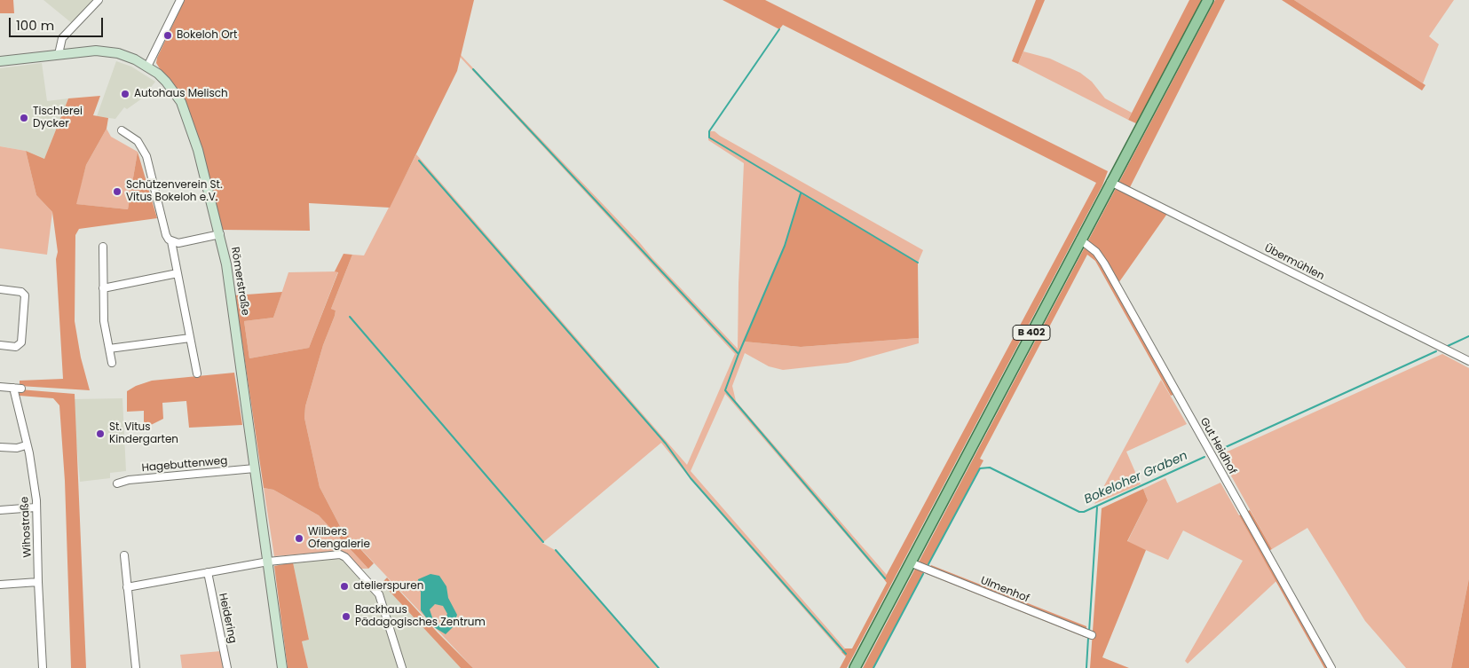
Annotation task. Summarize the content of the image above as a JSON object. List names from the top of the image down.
{
  "streets": {
    "main road": ["B 402"],
    "street": [
      "Übermühlen",
      "Römerstraße",
      "Gut Heidhof",
      "Hagebuttenweg",
      "Wihostraße",
      "Ulmenhof",
      "Heidering"
    ]
  },
  "crossings": [
    ["Übermühlen", "B 402"],
    ["Römerstraße", "Hagebuttenweg"],
    ["B 402", "Gut Heidhof"],
    ["B 402", "Ulmenhof"]
  ],
  "water": ["Bokeloher Graben"],
  "places": [
    "Bokeloh Ort",
    "Autohaus Melisch",
    "Tischlerei Dycker",
    "Schützenverein St. Vitus Bokeloh e.V.",
    "St. Vitus Kindergarten",
    "Wilbers Ofengalerie",
    "atelierspuren",
    "Backhaus Pädagogisches Zentrum"
  ],
  "scale_bar": "100 m"
}
